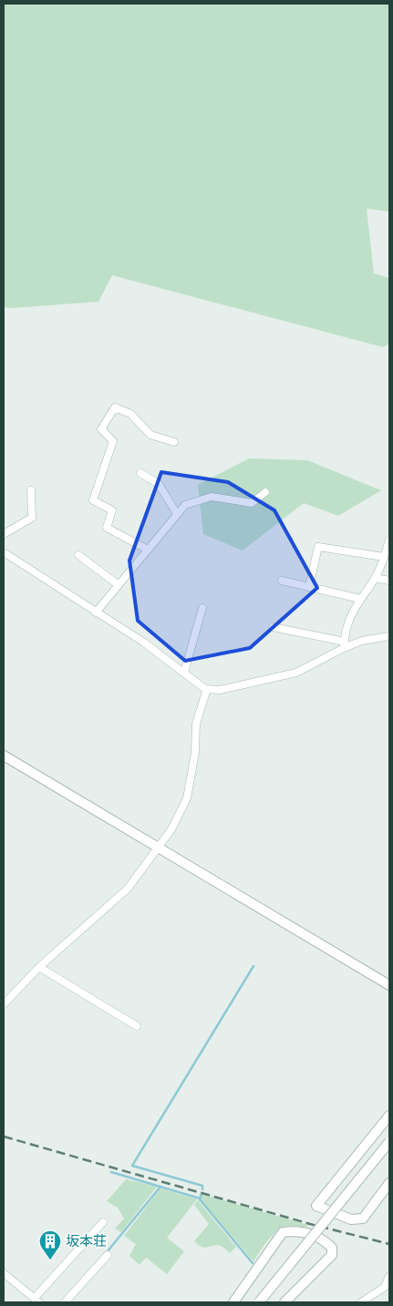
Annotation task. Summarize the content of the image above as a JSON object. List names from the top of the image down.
{
  "places": {
    "building": ["坂本荘"]
  }
}
